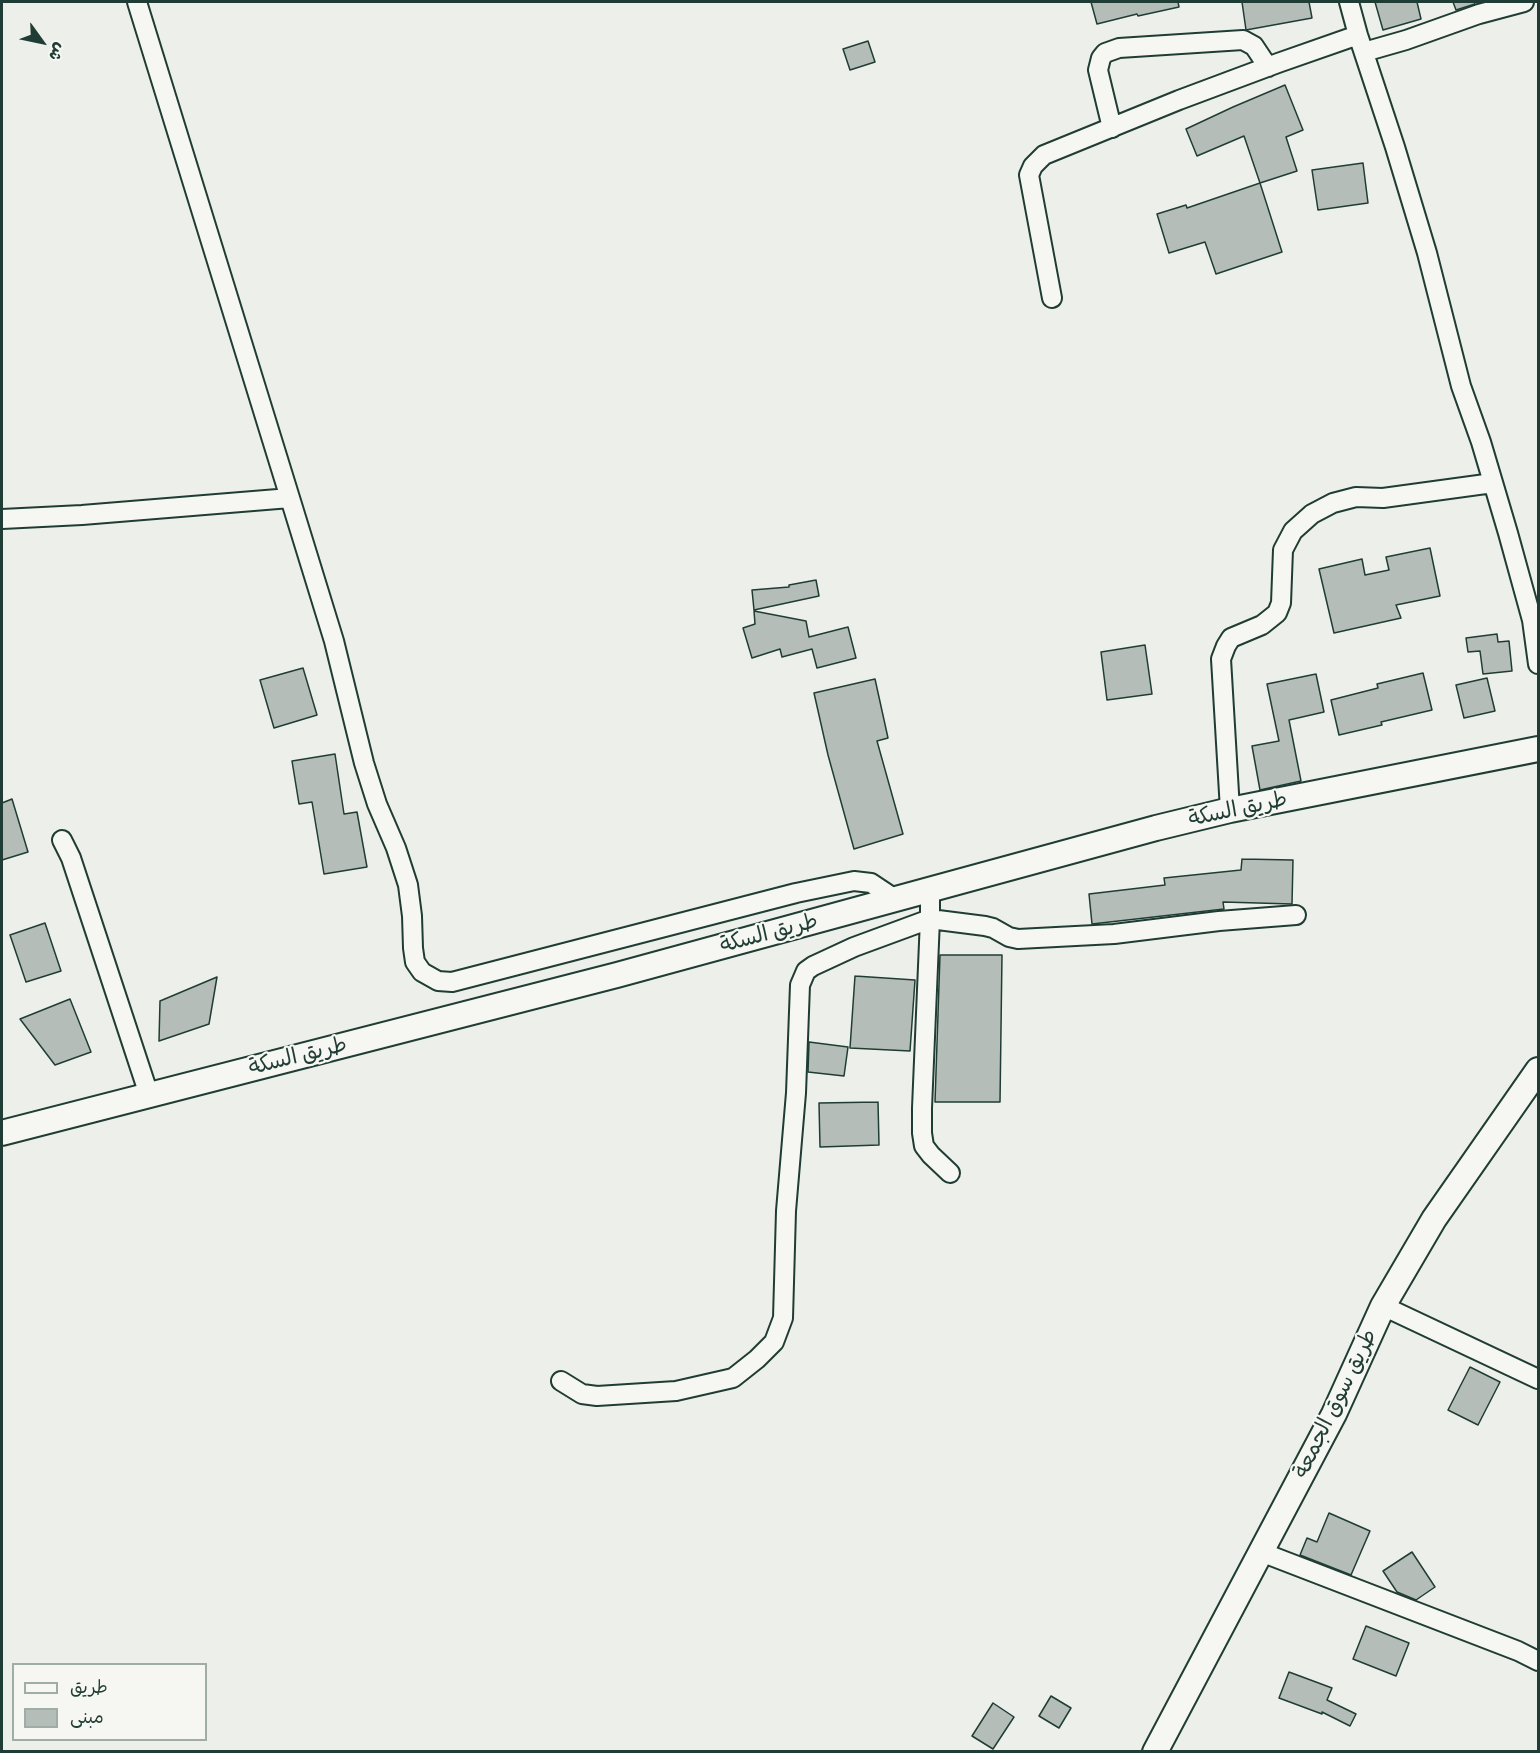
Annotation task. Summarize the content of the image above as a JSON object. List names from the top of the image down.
{
  "streets": {
    "main road": ["طريق السكة", "طريق سوق الجمعة"]
  },
  "legend": ["طريق", "مبنى"],
  "north": "bottom right"
}
